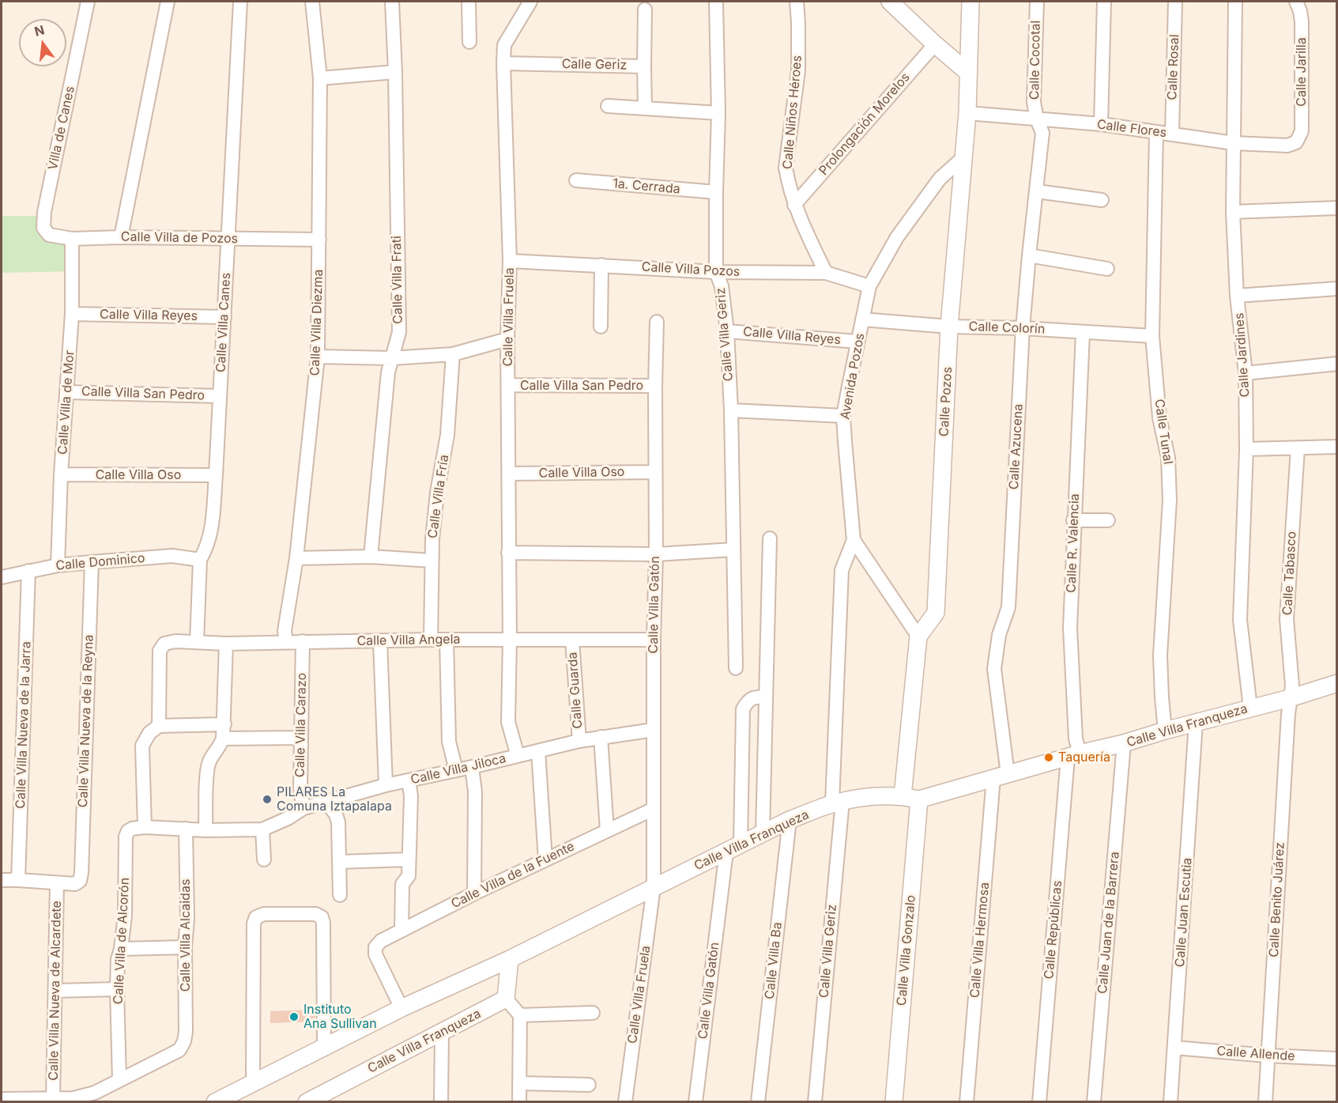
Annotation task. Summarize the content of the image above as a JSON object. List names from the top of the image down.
{
  "streets": {
    "street": [
      "Calle Cocotal",
      "Calle Geriz",
      "Calle Rosal",
      "Calle Jarilla",
      "Calle Niños Héroes",
      "Prolongación Morelos",
      "Villa de Canes",
      "Calle Flores",
      "1a. Cerrada",
      "Calle Villa de Pozos",
      "Calle Villa Pozos",
      "Calle Villa Frati",
      "Calle Villa Reyes",
      "Calle Villa Fruela",
      "Calle Villa Canes",
      "Calle Villa Diezma",
      "Calle Colorín",
      "Calle Villa Geriz",
      "Calle Jardines",
      "Avenida Pozos",
      "Calle Villa San Pedro",
      "Calle Pozos",
      "Calle Villa de Mor",
      "Calle Tunal",
      "Calle Azucena",
      "Calle Villa Oso",
      "Calle Villa Fría",
      "Calle R. Valencia",
      "Calle Dominico",
      "Calle Tabasco",
      "Calle Villa Gatón",
      "Calle Villa Angela",
      "Calle Guarda",
      "Calle Villa Nueva de la Reyna",
      "Calle Villa Nueva de la Jarra",
      "Calle Villa Carazo",
      "Calle Villa Franqueza",
      "Calle Villa Jiloca",
      "Calle Villa de la Fuente",
      "Calle Benito Juárez",
      "Calle Juan Escutia",
      "Calle Juan de la Barrera",
      "Calle Repúblicas",
      "Calle Villa Alcaidas",
      "Calle Villa Hermosa",
      "Calle Villa de Alcorón",
      "Calle Villa Gonzalo",
      "Calle Villa Ba",
      "Calle Villa Nueva de Alcardete",
      "Calle Allende"
    ]
  },
  "crossings": [
    ["Calle Cocotal", "Calle Flores"],
    ["Calle Cocotal", "Calle Azucena"],
    ["Calle Geriz", "Calle Villa Fruela"],
    ["Calle Rosal", "Calle Flores"],
    ["Calle Jarilla", "Calle Flores"],
    ["Calle Niños Héroes", "Prolongación Morelos"],
    ["Calle Niños Héroes", "Calle Villa Pozos"],
    ["Villa de Canes", "Calle Villa de Pozos"],
    ["Calle Flores", "Calle Jardines"],
    ["Calle Flores", "Calle Pozos"],
    ["Calle Flores", "Calle Tunal"],
    ["Calle Flores", "Calle Azucena"],
    ["1a. Cerrada", "Calle Villa Geriz"],
    ["Calle Villa de Pozos", "Calle Villa Canes"],
    ["Calle Villa de Pozos", "Calle Villa Diezma"],
    ["Calle Villa de Pozos", "Calle Villa de Mor"],
    ["Calle Villa Pozos", "Calle Villa Fruela"],
    ["Calle Villa Pozos", "Calle Villa Geriz"],
    ["Calle Villa Pozos", "Avenida Pozos"],
    ["Calle Villa Reyes", "Calle Villa Canes"],
    ["Calle Villa Reyes", "Calle Villa Geriz"],
    ["Calle Villa Reyes", "Avenida Pozos"],
    ["Calle Villa Reyes", "Calle Villa de Mor"],
    ["Calle Villa Fruela", "Calle Villa San Pedro"],
    ["Calle Villa Fruela", "Calle Villa Oso"],
    ["Calle Villa Fruela", "Calle Villa Gatón"],
    ["Calle Villa Fruela", "Calle Villa Angela"],
    ["Calle Villa Fruela", "Calle Villa Franqueza"],
    ["Calle Villa Fruela", "Calle Villa Jiloca"],
    ["Calle Villa Canes", "Calle Villa San Pedro"],
    ["Calle Villa Canes", "Calle Villa Oso"],
    ["Calle Villa Canes", "Calle Dominico"],
    ["Calle Villa Canes", "Calle Villa Angela"],
    ["Calle Villa Diezma", "Calle Villa Angela"],
    ["Calle Colorín", "Avenida Pozos"],
    ["Calle Colorín", "Calle Pozos"],
    ["Calle Colorín", "Calle Tunal"],
    ["Calle Colorín", "Calle Azucena"],
    ["Calle Colorín", "Calle R. Valencia"],
    ["Calle Villa Geriz", "Calle Villa Franqueza"],
    ["Calle Jardines", "Calle Villa Franqueza"],
    ["Avenida Pozos", "Calle Pozos"],
    ["Calle Villa San Pedro", "Calle Villa de Mor"],
    ["Calle Villa San Pedro", "Calle Villa Gatón"],
    ["Calle Villa de Mor", "Calle Villa Oso"],
    ["Calle Villa de Mor", "Calle Dominico"],
    ["Calle Tunal", "Calle Villa Franqueza"],
    ["Calle Azucena", "Calle Villa Franqueza"],
    ["Calle Azucena", "Calle Villa Hermosa"],
    ["Calle Villa Oso", "Calle Villa Gatón"],
    ["Calle Villa Fría", "Calle Villa Angela"],
    ["Calle R. Valencia", "Calle Villa Franqueza"],
    ["Calle R. Valencia", "Calle Repúblicas"],
    ["Calle Dominico", "Calle Villa Nueva de la Reyna"],
    ["Calle Dominico", "Calle Villa Nueva de la Jarra"],
    ["Calle Tabasco", "Calle Villa Franqueza"],
    ["Calle Tabasco", "Calle Benito Juárez"],
    ["Calle Villa Gatón", "Calle Villa Angela"],
    ["Calle Villa Gatón", "Calle Villa Franqueza"],
    ["Calle Villa Gatón", "Calle Villa Jiloca"],
    ["Calle Villa Gatón", "Calle Villa de la Fuente"],
    ["Calle Villa Angela", "Calle Guarda"],
    ["Calle Villa Angela", "Calle Villa Carazo"],
    ["Calle Guarda", "Calle Villa Jiloca"],
    ["Calle Guarda", "Calle Villa de la Fuente"],
    ["Calle Villa Nueva de la Reyna", "Calle Villa Nueva de Alcardete"],
    ["Calle Villa Carazo", "Calle Villa Jiloca"],
    ["Calle Villa Franqueza", "Calle Villa de la Fuente"],
    ["Calle Villa Franqueza", "Calle Benito Juárez"],
    ["Calle Villa Franqueza", "Calle Juan Escutia"],
    ["Calle Villa Franqueza", "Calle Juan de la Barrera"],
    ["Calle Villa Franqueza", "Calle Repúblicas"],
    ["Calle Villa Franqueza", "Calle Villa Hermosa"],
    ["Calle Villa Franqueza", "Calle Villa Gonzalo"],
    ["Calle Villa Franqueza", "Calle Villa Ba"],
    ["Calle Villa Jiloca", "Calle Villa Alcaidas"],
    ["Calle Villa Jiloca", "Calle Villa de Alcorón"],
    ["Calle Benito Juárez", "Calle Allende"],
    ["Calle Juan Escutia", "Calle Allende"],
    ["Calle Villa Alcaidas", "Calle Villa de Alcorón"]
  ],
  "places": ["Taquería", "PILARES La Comuna Iztapalapa", "Instituto Ana Sullivan"],
  "north": "top"
}
